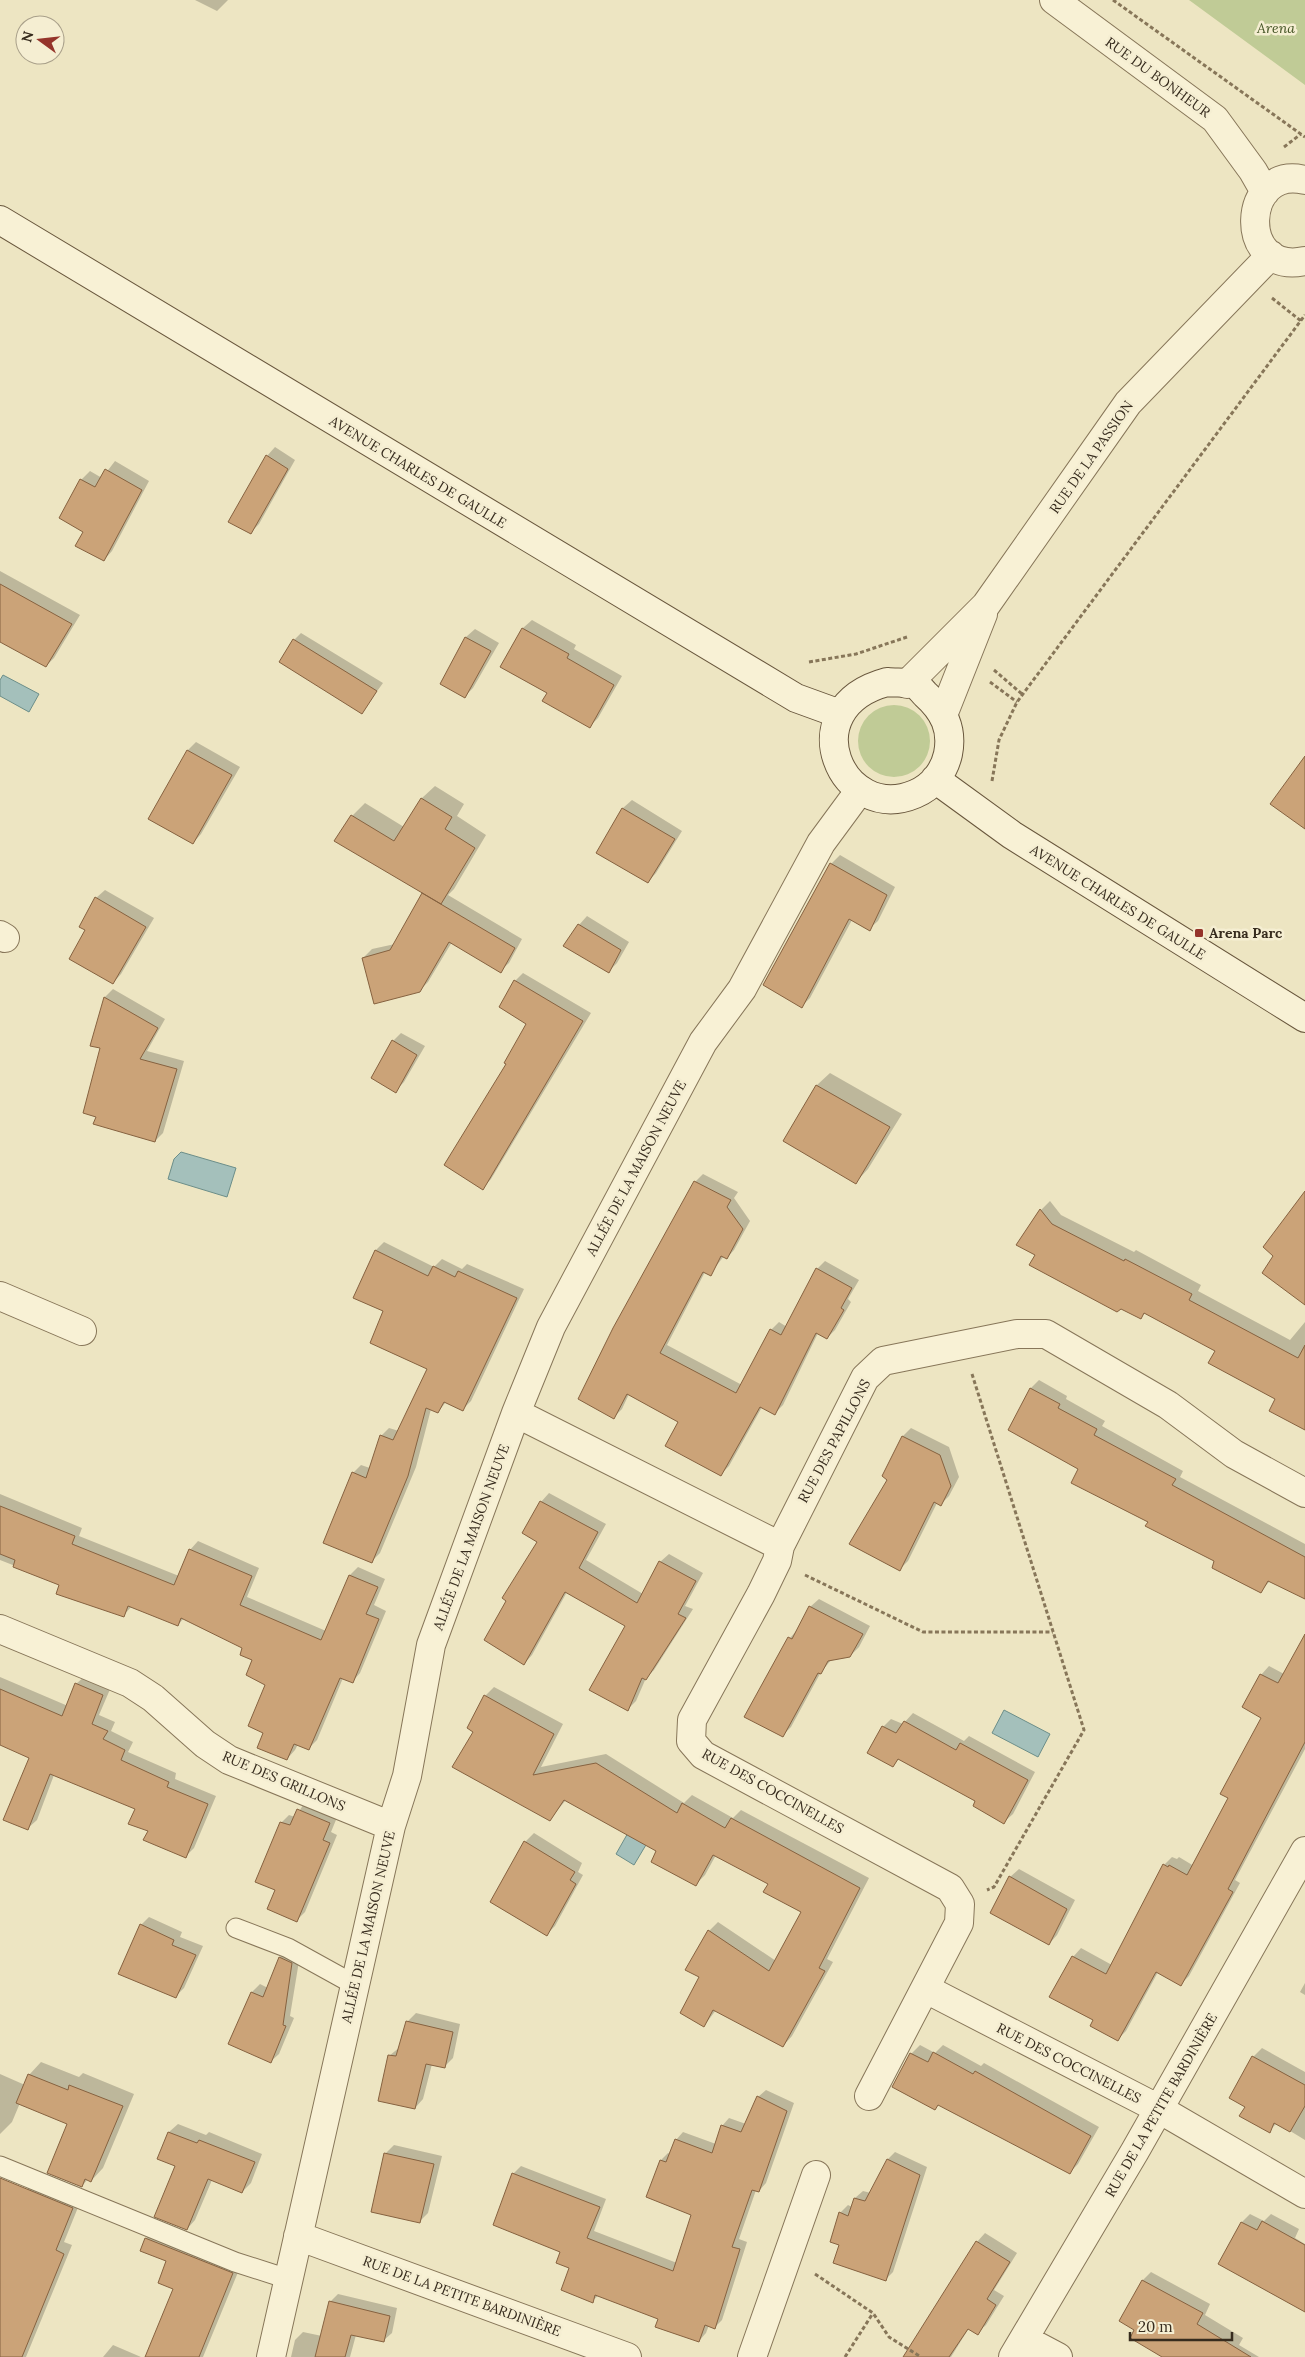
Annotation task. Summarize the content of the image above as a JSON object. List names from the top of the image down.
{
  "streets": {
    "street": [
      "RUE DU BONHEUR",
      "RUE DE LA PASSION",
      "AVENUE CHARLES DE GAULLE",
      "ALLÉE DE LA MAISON NEUVE",
      "RUE DES PAPILLONS",
      "RUE DES GRILLONS",
      "RUE DES COCCINELLES",
      "RUE DE LA PETITE BARDINIÈRE"
    ]
  },
  "crossings": [
    ["AVENUE CHARLES DE GAULLE", "ALLÉE DE LA MAISON NEUVE"],
    ["ALLÉE DE LA MAISON NEUVE", "RUE DES GRILLONS"],
    ["ALLÉE DE LA MAISON NEUVE", "RUE DE LA PETITE BARDINIÈRE"],
    ["RUE DES PAPILLONS", "RUE DES COCCINELLES"],
    ["RUE DES COCCINELLES", "RUE DE LA PETITE BARDINIÈRE"]
  ],
  "parks": ["Arena"],
  "places": {
    "transit": ["Arena Parc"]
  },
  "scale_bar": "20 m",
  "north": "left"
}
